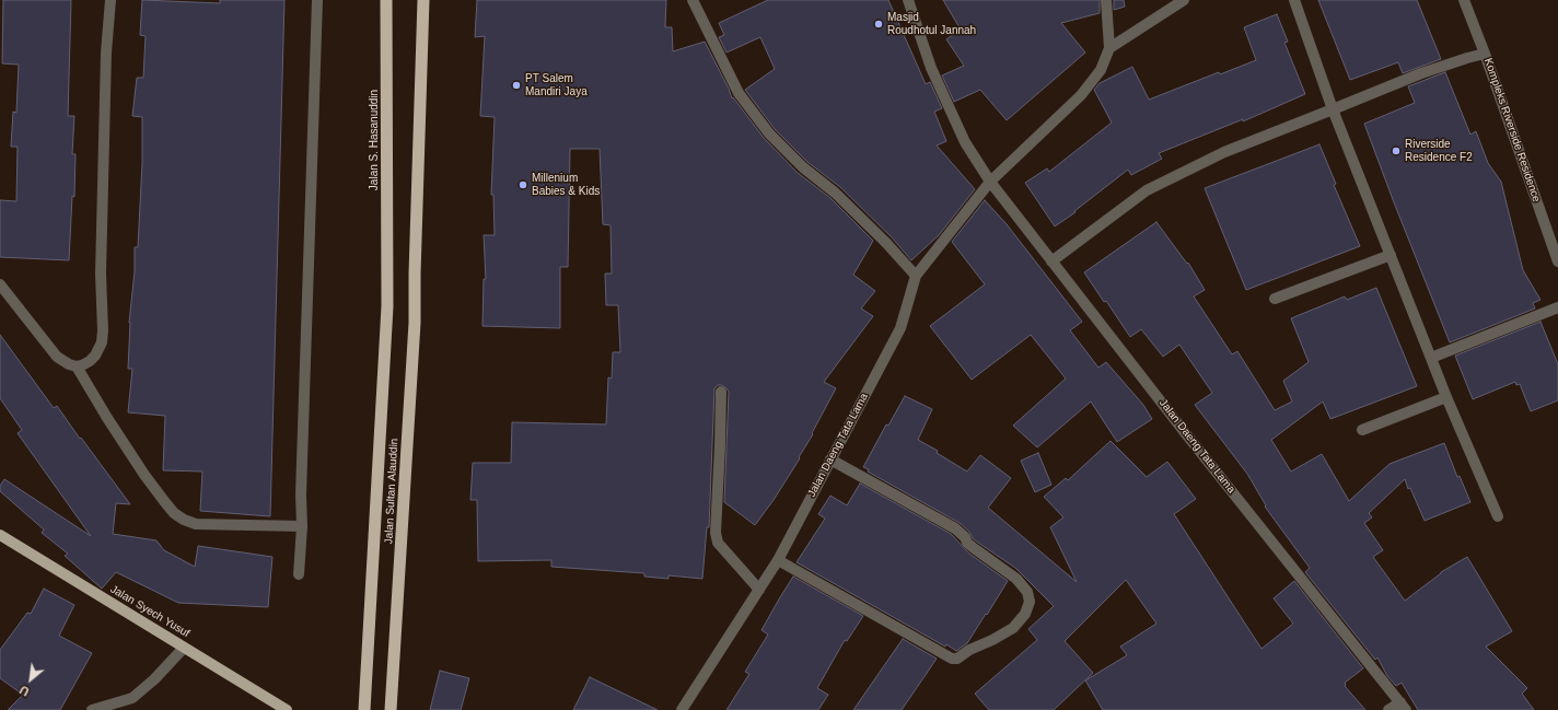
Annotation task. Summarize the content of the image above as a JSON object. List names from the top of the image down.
{
  "streets": {
    "highway": ["Jalan S. Hasanuddin", "Jalan Sultan Alauddin"],
    "main road": ["Jalan Syech Yusuf"],
    "street": ["Kompleks Riverside Residence", "Jalan Daeng Tata Lama"]
  },
  "crossings": [
    ["Kompleks Riverside Residence", "Jalan Daeng Tata Lama"],
    ["Jalan S. Hasanuddin", "Jalan Sultan Alauddin"]
  ],
  "places": [
    "Masjid Roudhotul Jannah",
    "PT Salem Mandiri Jaya",
    "Riverside Residence F2",
    "Millenium Babies & Kids"
  ],
  "north": "bottom left"
}
